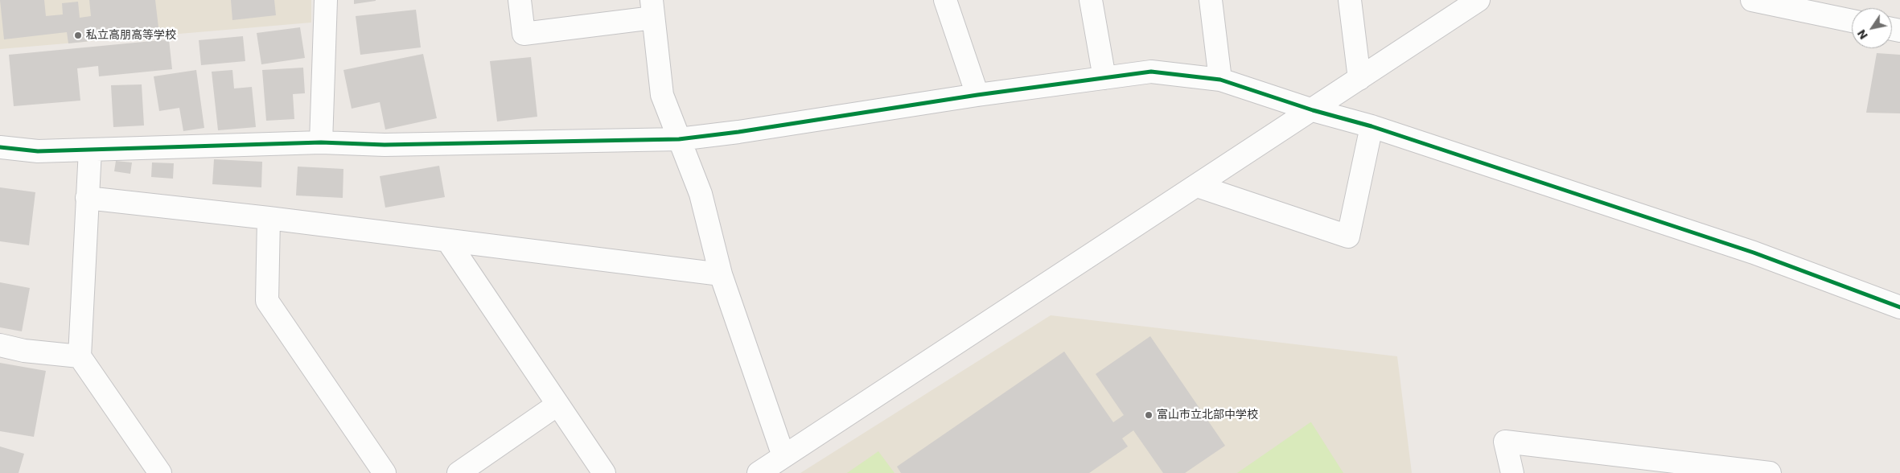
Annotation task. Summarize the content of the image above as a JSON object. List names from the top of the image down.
{
  "places": ["私立高朋高等学校", "富山市立北部中学校"],
  "north": "bottom left"
}
